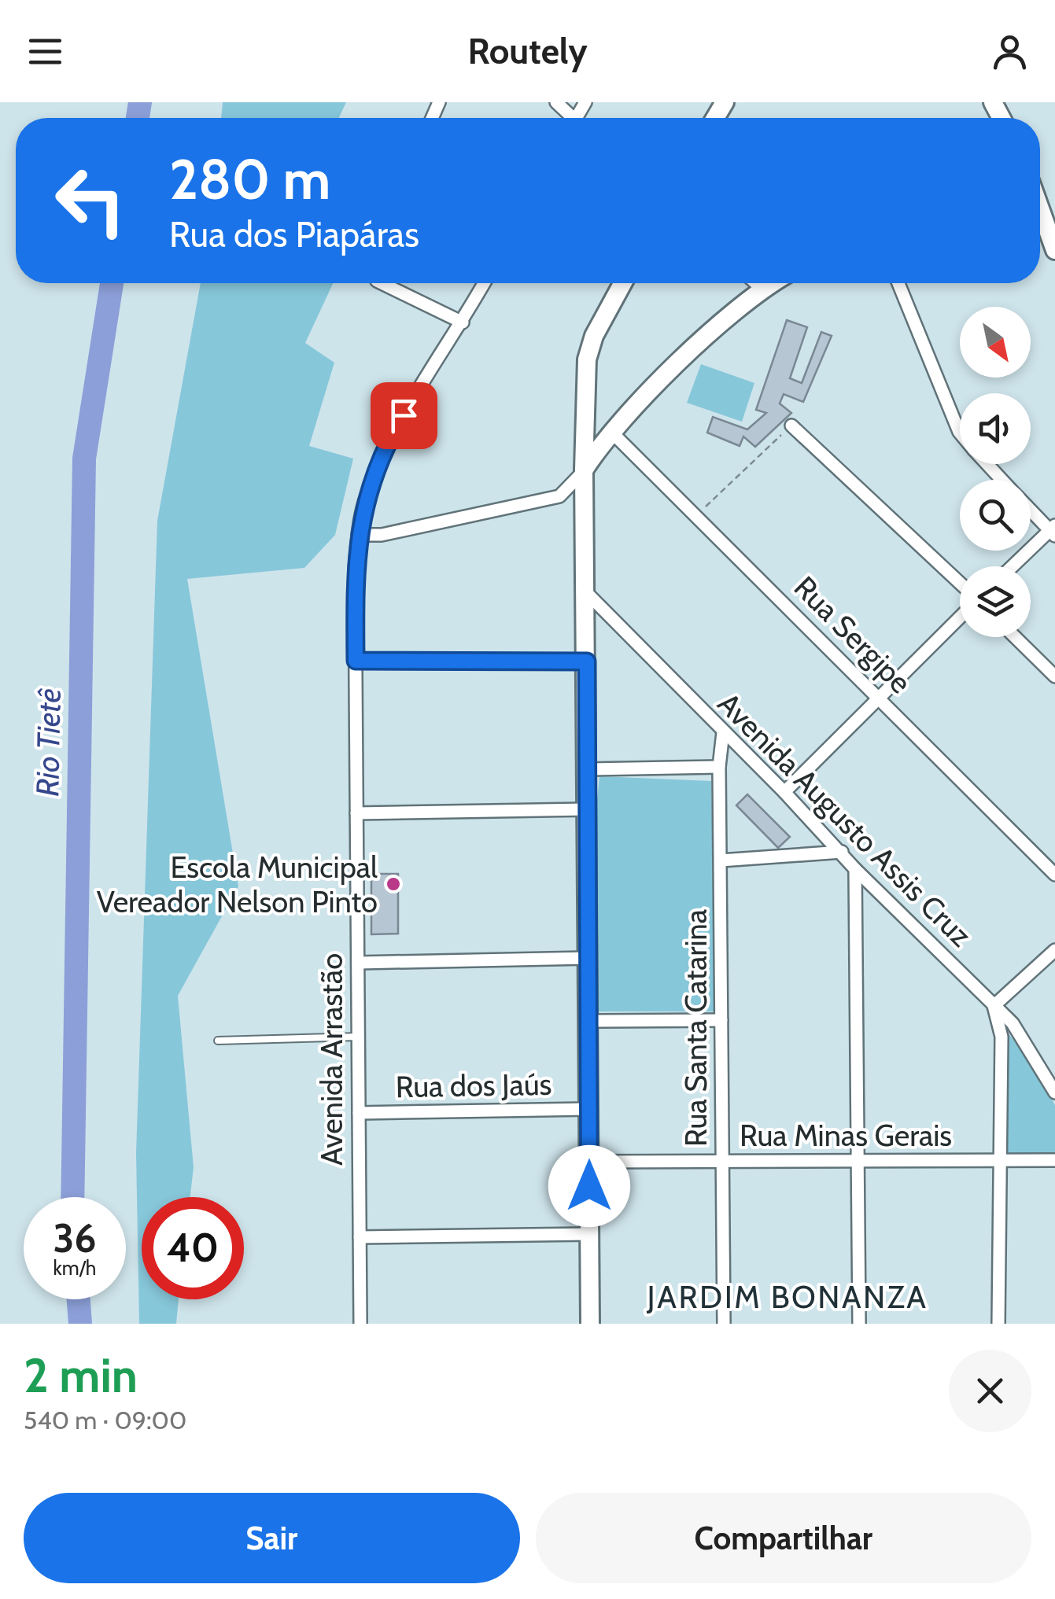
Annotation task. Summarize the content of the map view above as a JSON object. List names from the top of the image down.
{
  "streets": {
    "street": [
      "Rua Sergipe",
      "Avenida Augusto Assis Cruz",
      "Rua Santa Catarina",
      "Avenida Arrastão",
      "Rua dos Jaús",
      "Rua Minas Gerais"
    ]
  },
  "crossings": [
    ["Avenida Augusto Assis Cruz", "Rua Santa Catarina"],
    ["Rua Santa Catarina", "Rua Minas Gerais"],
    ["Avenida Arrastão", "Rua dos Jaús"]
  ],
  "districts": ["JARDIM BONANZA"],
  "water": ["Rio Tietê"],
  "places": ["Escola Municipal Vereador Nelson Pinto"],
  "north": "bottom right",
  "page": {
    "header": "Routely",
    "turn": ["280 m", "Rua dos Piapáras"],
    "speed": "36 km/h",
    "limit": "40",
    "heading": ["2 min", "540 m · 09:00"],
    "buttons": ["Sair", "Compartilhar"]
  }
}
